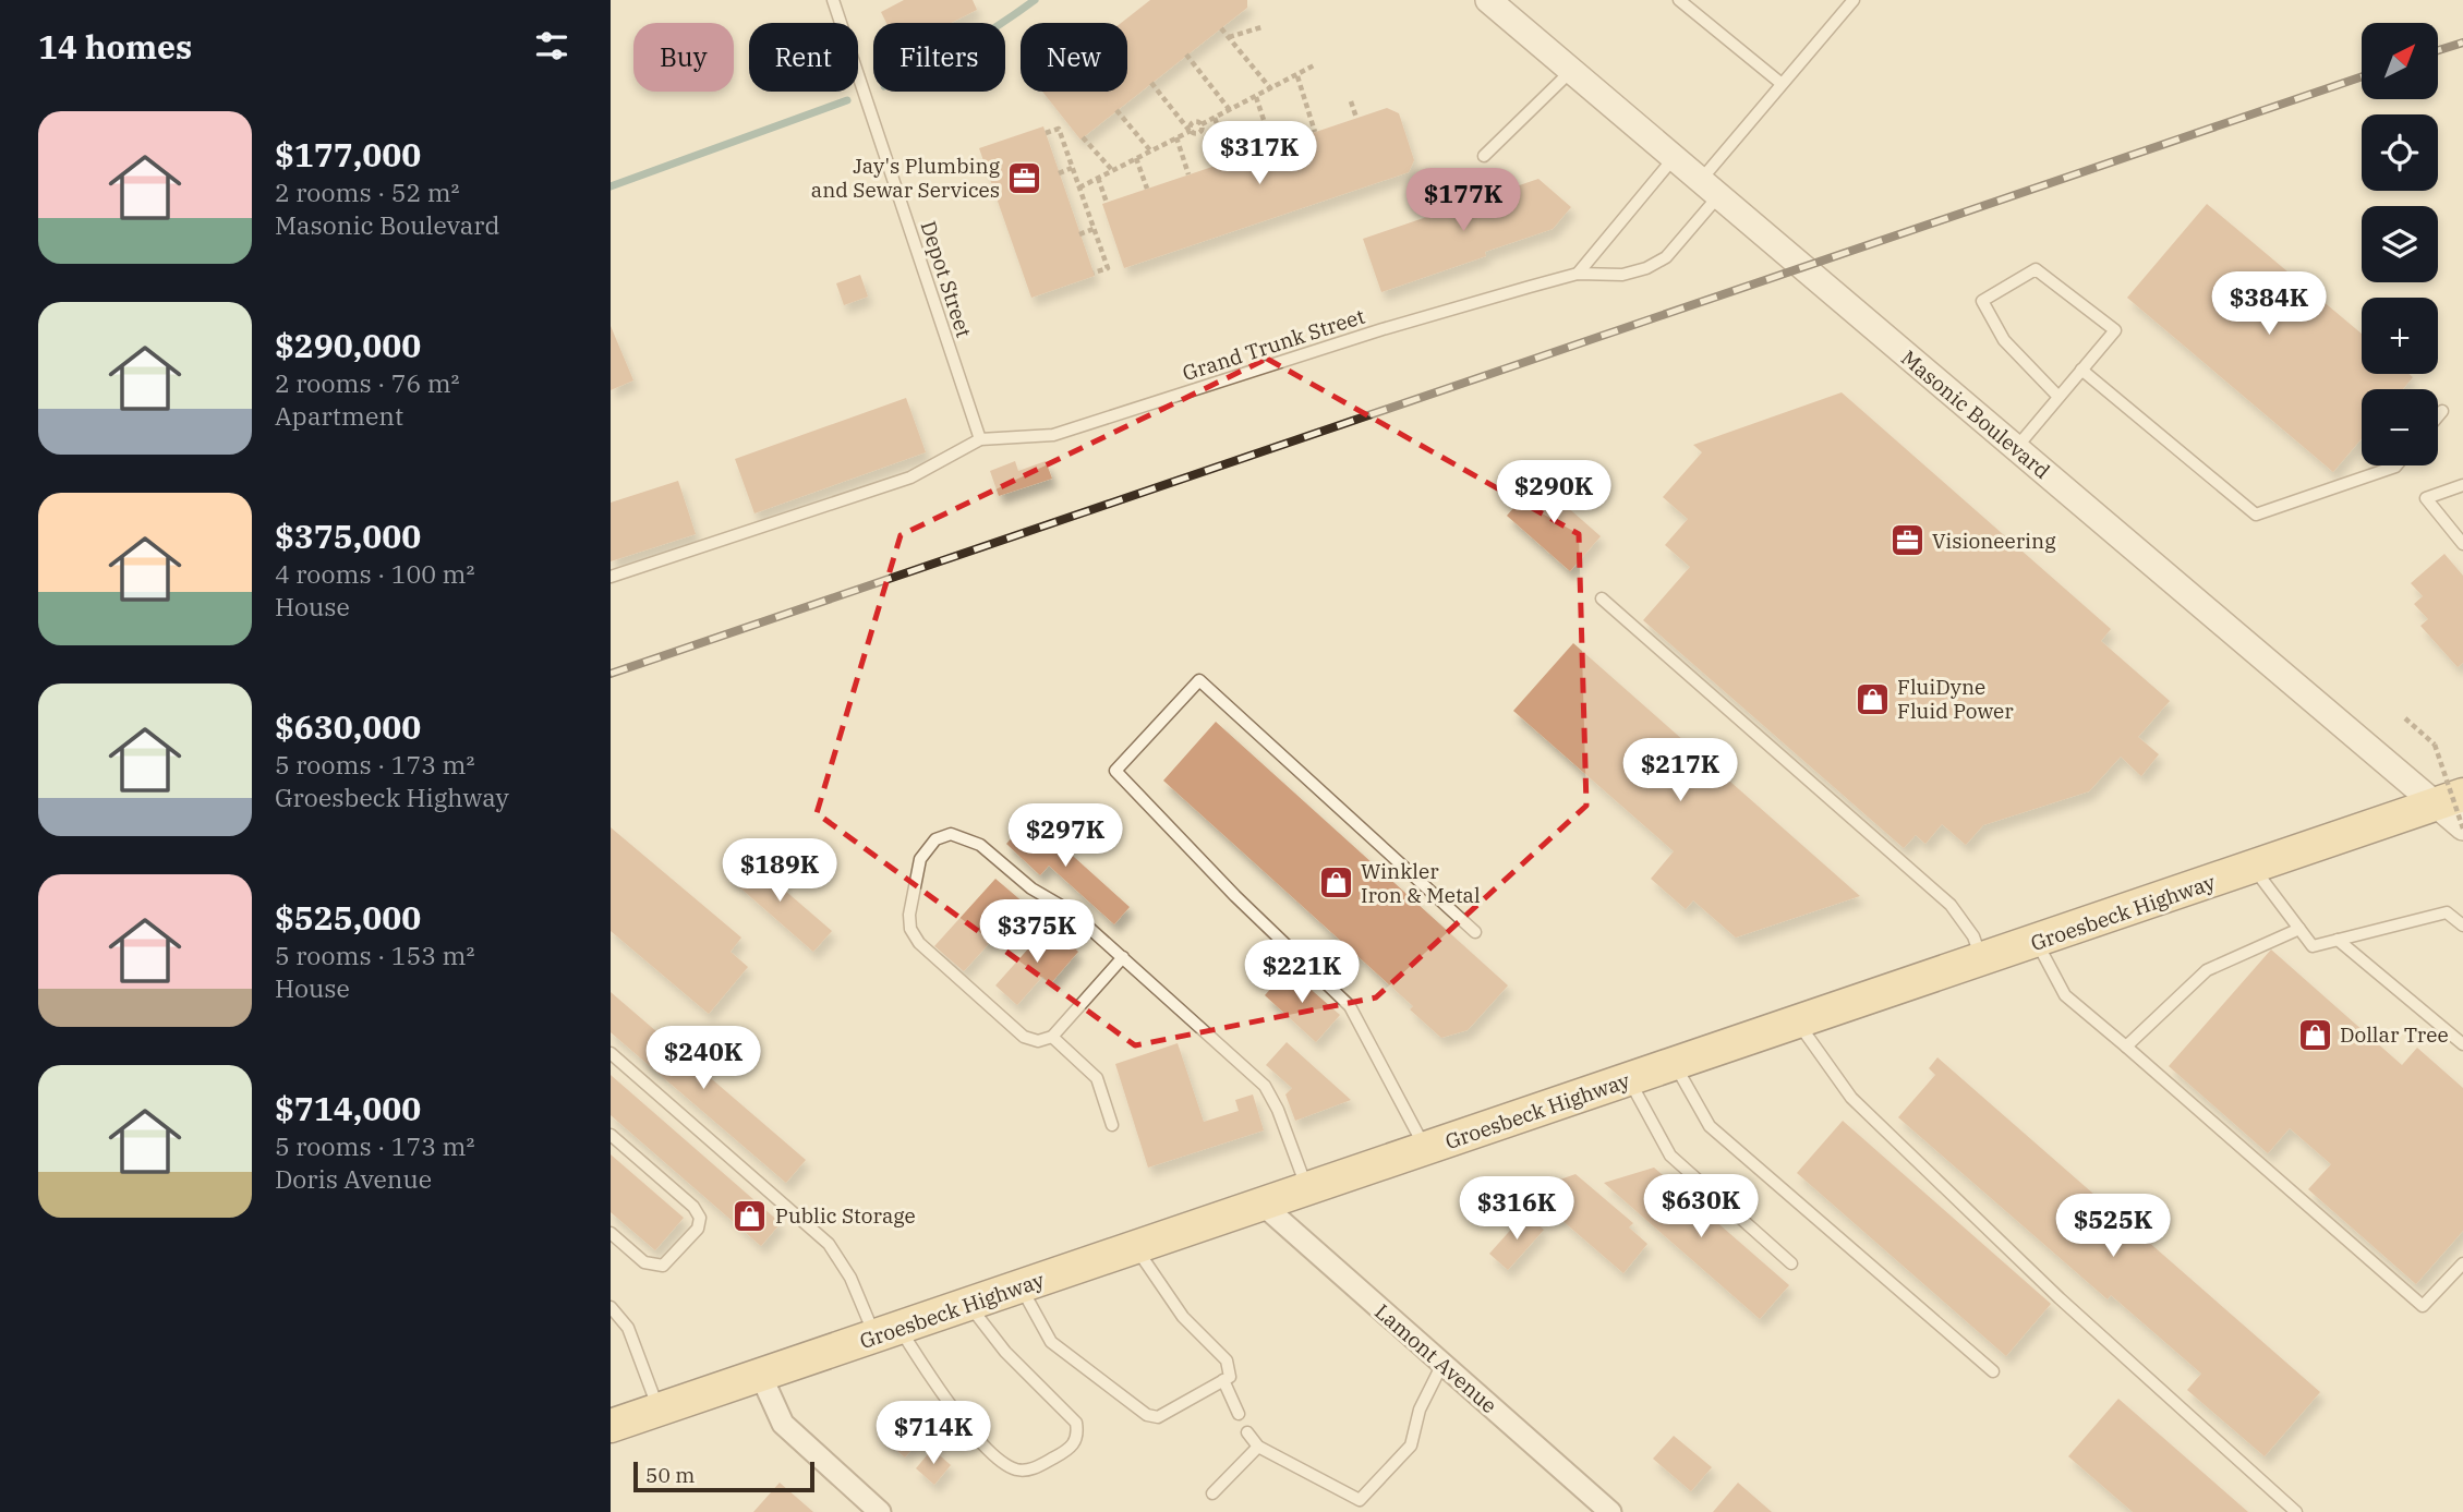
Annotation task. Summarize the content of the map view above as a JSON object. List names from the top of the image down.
{
  "streets": {
    "main road": ["Groesbeck Highway"],
    "street": ["Masonic Boulevard", "Lamont Avenue"],
    "lane": ["Depot Street", "Grand Trunk Street"]
  },
  "crossings": [
    ["Depot Street", "Grand Trunk Street"],
    ["Grand Trunk Street", "Masonic Boulevard"],
    ["Masonic Boulevard", "Groesbeck Highway"],
    ["Groesbeck Highway", "Lamont Avenue"]
  ],
  "places": {
    "office": ["Jay's Plumbing and Sewar Services", "Visioneering"],
    "shop": [
      "FluiDyne Fluid Power",
      "Winkler Iron & Metal",
      "Dollar Tree",
      "Public Storage"
    ]
  },
  "scale_bar": "50 m",
  "north": "top right",
  "page": {
    "heading": "14 homes",
    "map_buttons": ["+", "−"],
    "chip": [
      "Buy",
      "Rent",
      "Filters",
      "New"
    ],
    "list": [
      {
        "name": "$177,000",
        "note": "2 rooms · 52 m² · Masonic Boulevard"
      },
      {
        "name": "$290,000",
        "note": "2 rooms · 76 m² · Apartment"
      },
      {
        "name": "$375,000",
        "note": "4 rooms · 100 m² · House"
      },
      {
        "name": "$630,000",
        "note": "5 rooms · 173 m² · Groesbeck Highway"
      },
      {
        "name": "$525,000",
        "note": "5 rooms · 153 m² · House"
      },
      {
        "name": "$714,000",
        "note": "5 rooms · 173 m² · Doris Avenue"
      }
    ],
    "price": [
      "$317K",
      "$177K",
      "$384K",
      "$290K",
      "$217K",
      "$297K",
      "$189K",
      "$375K",
      "$221K",
      "$240K",
      "$630K",
      "$316K",
      "$525K",
      "$714K"
    ],
    "scale": "50 m"
  }
}
